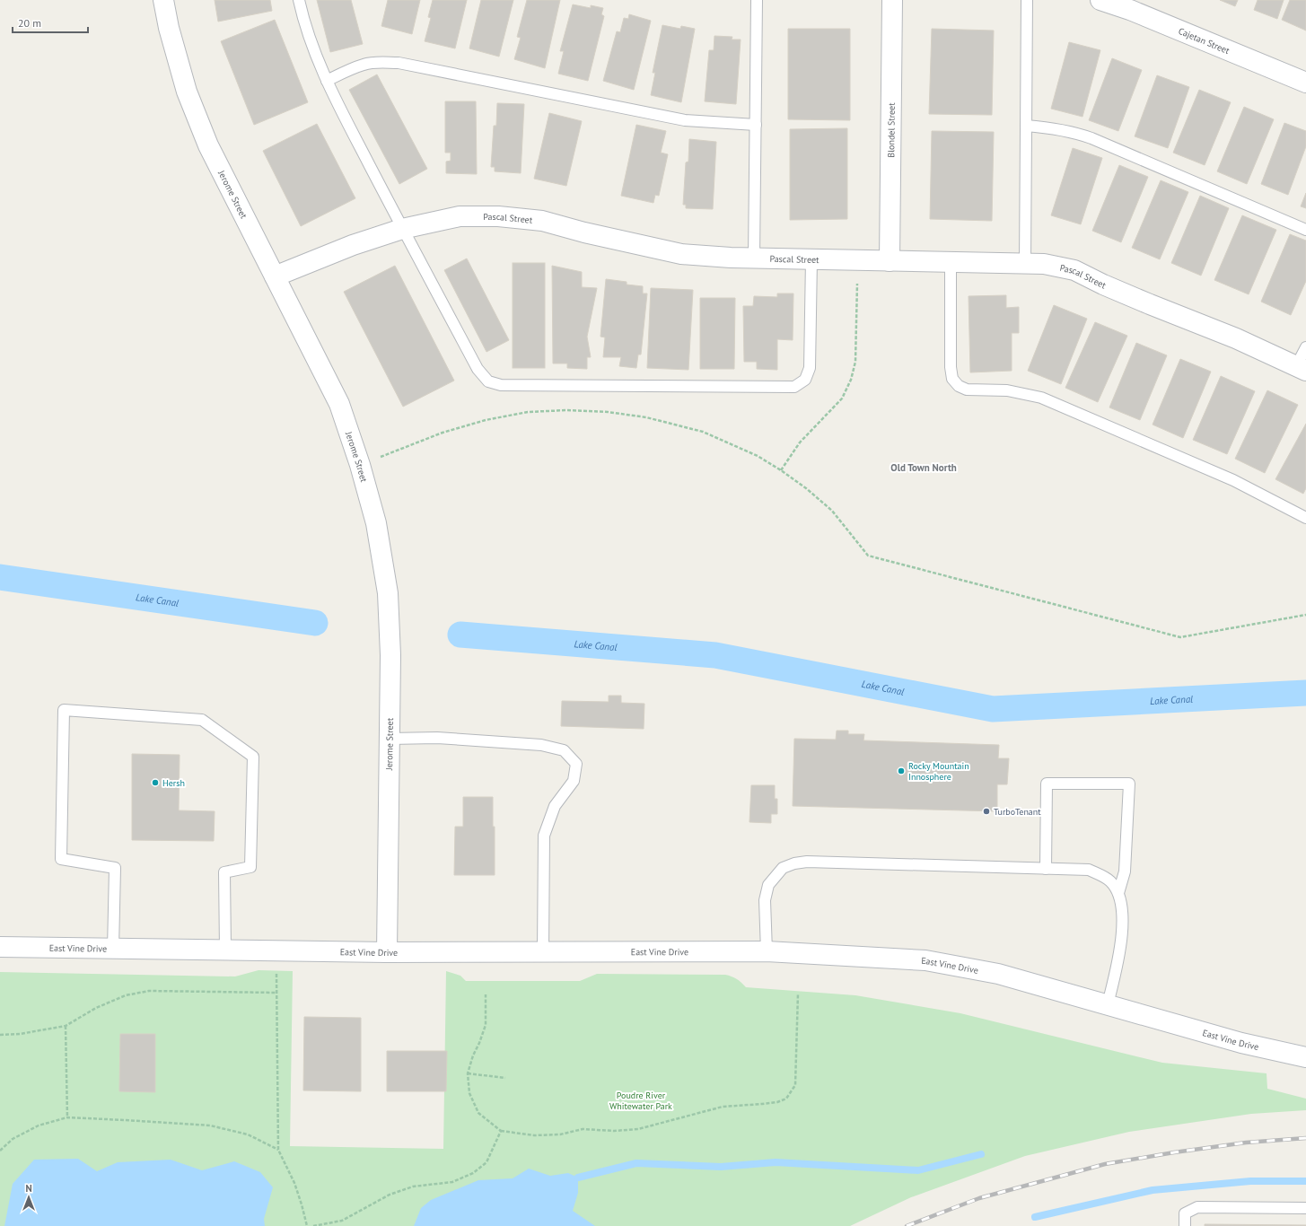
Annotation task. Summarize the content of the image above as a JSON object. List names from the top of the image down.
{
  "streets": {
    "street": [
      "Cajetan Street",
      "Blondel Street",
      "Jerome Street",
      "Pascal Street",
      "East Vine Drive"
    ]
  },
  "crossings": [
    ["Blondel Street", "Pascal Street"],
    ["Jerome Street", "Pascal Street"],
    ["Jerome Street", "East Vine Drive"]
  ],
  "districts": ["Old Town North"],
  "water": ["Lake Canal"],
  "parks": ["Poudre River Whitewater Park"],
  "places": ["Rocky Mountain Innosphere", "Hersh", "TurboTenant"],
  "scale_bar": "20 m",
  "north": "top"
}
